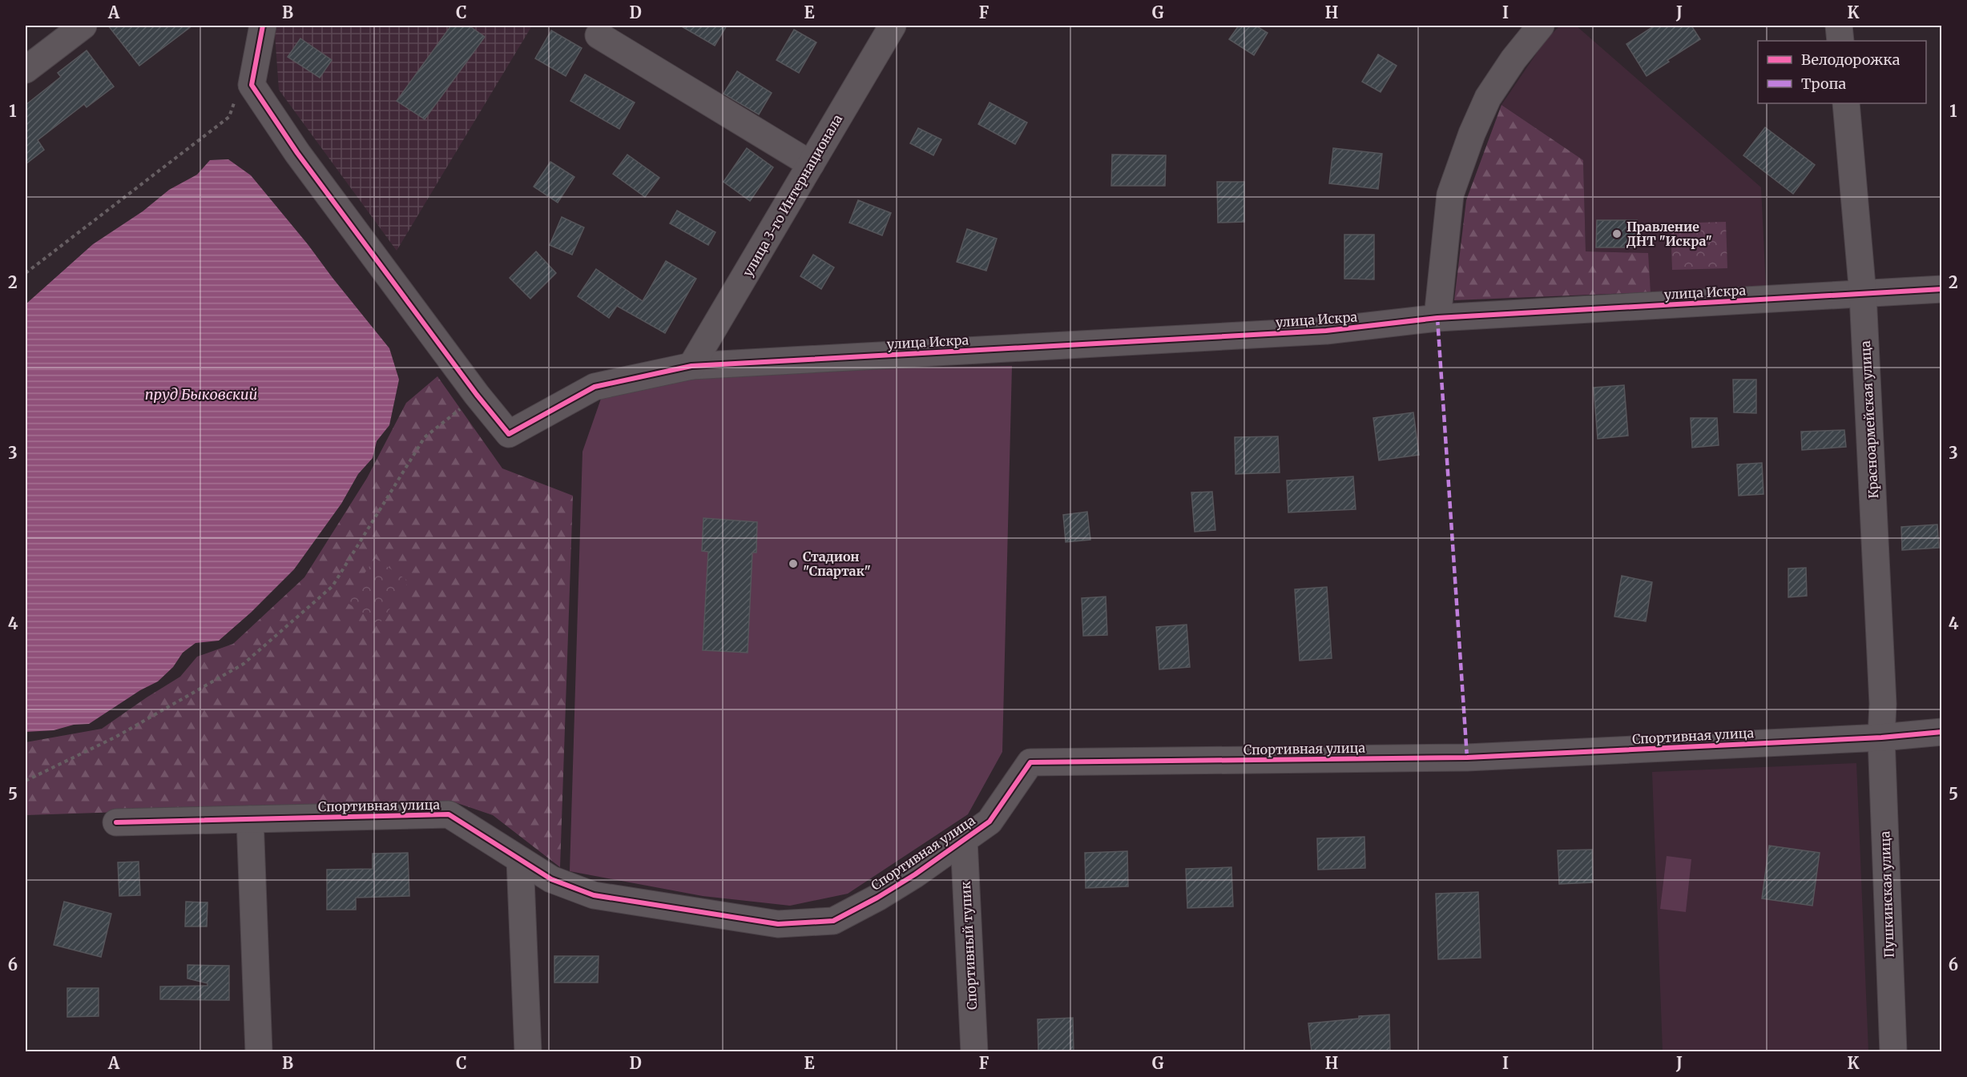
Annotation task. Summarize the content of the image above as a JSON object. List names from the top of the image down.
{
  "streets": {
    "street": [
      "улица 3-го Интернационала",
      "улица Искра",
      "Красноармейская улица",
      "Спортивная улица",
      "Пушкинская улица",
      "Спортивный тупик"
    ]
  },
  "crossings": [
    ["улица 3-го Интернационала", "улица Искра"],
    ["улица Искра", "Красноармейская улица"],
    ["Красноармейская улица", "Спортивная улица"],
    ["Красноармейская улица", "Пушкинская улица"],
    ["Спортивная улица", "Пушкинская улица"],
    ["Спортивная улица", "Спортивный тупик"]
  ],
  "water": ["пруд Быковский"],
  "places": ["Правление ДНТ \"Искра\"", "Стадион \"Спартак\""],
  "legend": ["Велодорожка", "Тропа"],
  "grid": {
    "columns": [
      "A",
      "B",
      "C",
      "D",
      "E",
      "F",
      "G",
      "H",
      "I",
      "J",
      "K"
    ],
    "rows": [
      "1",
      "2",
      "3",
      "4",
      "5",
      "6"
    ]
  }
}
